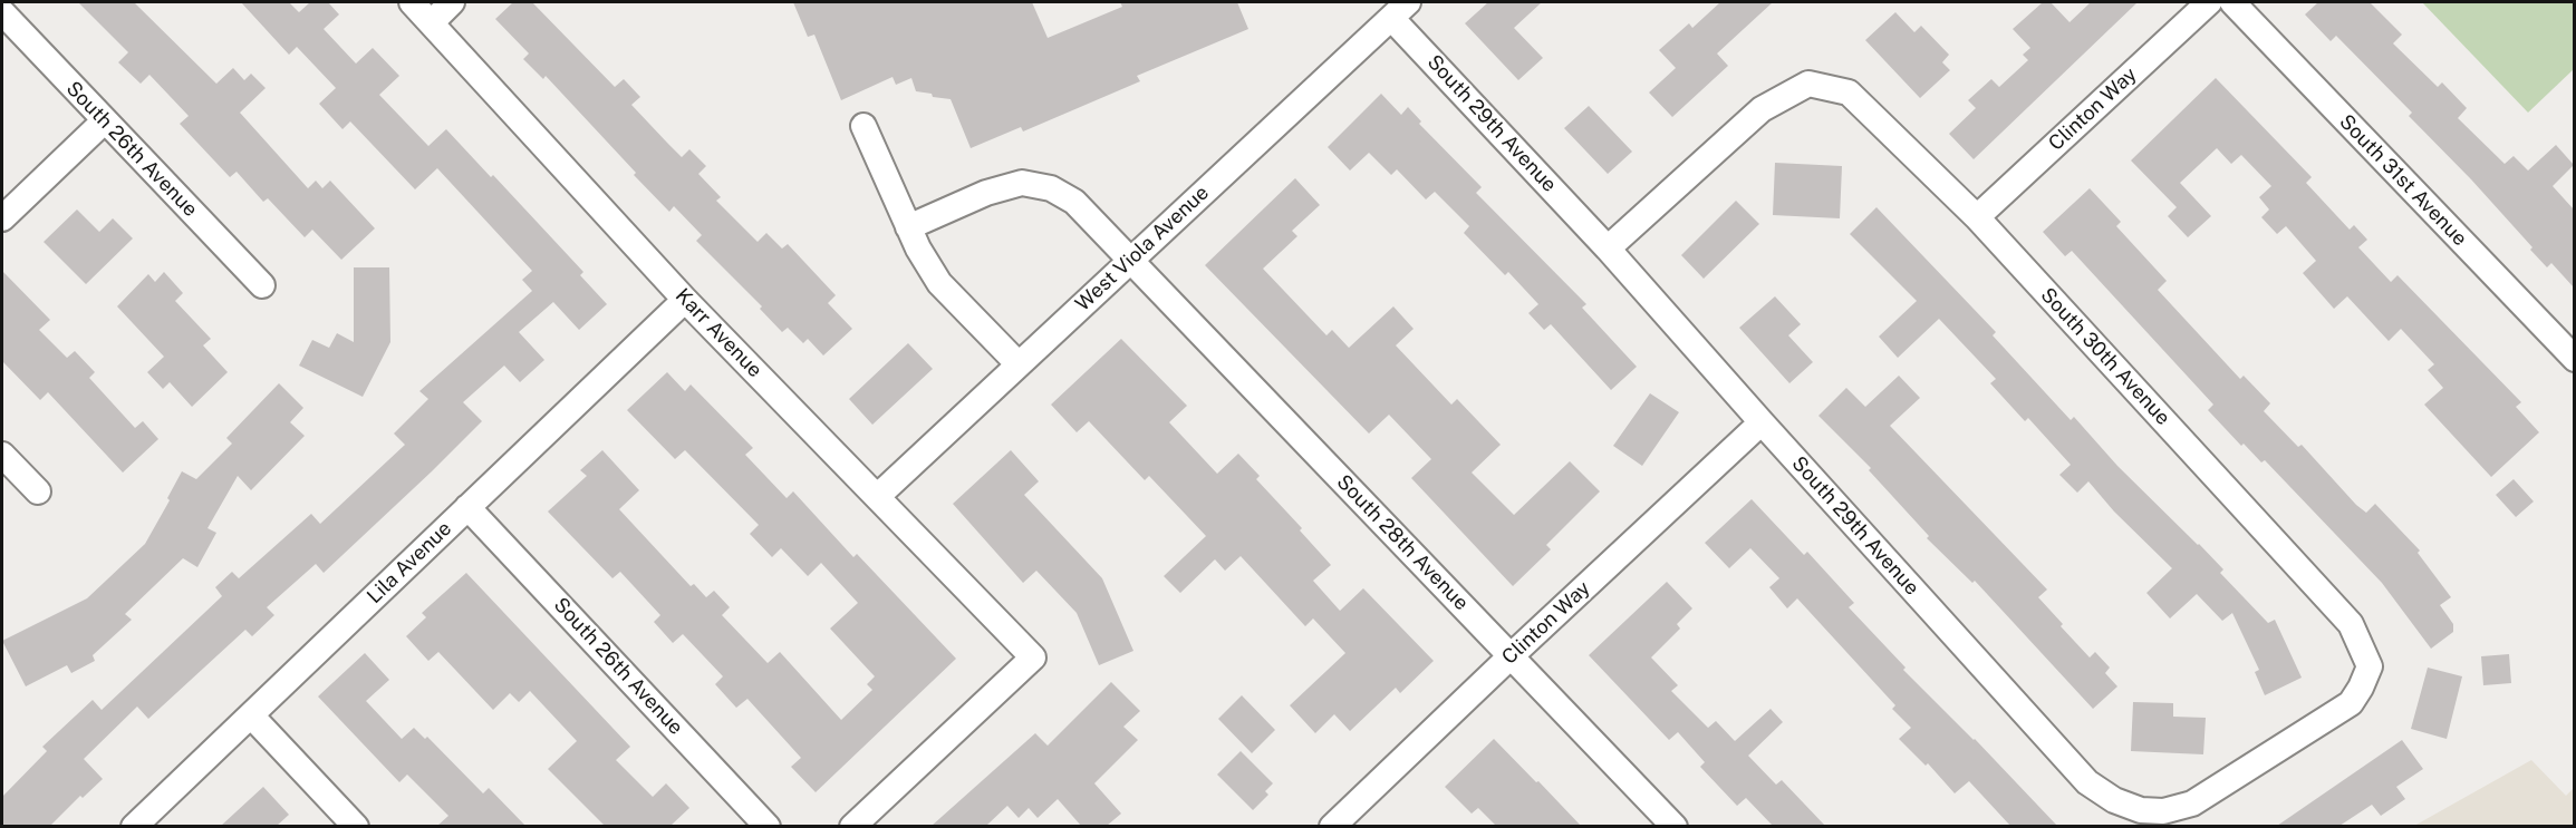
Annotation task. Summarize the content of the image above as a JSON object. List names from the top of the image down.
{
  "streets": {
    "street": [
      "Clinton Way",
      "South 29th Avenue",
      "South 26th Avenue",
      "South 31st Avenue",
      "West Viola Avenue",
      "Karr Avenue",
      "South 30th Avenue",
      "South 28th Avenue",
      "Lila Avenue"
    ]
  },
  "crossings": [
    ["Clinton Way", "South 29th Avenue"],
    ["Clinton Way", "South 30th Avenue"],
    ["Clinton Way", "South 28th Avenue"],
    ["South 29th Avenue", "West Viola Avenue"],
    ["South 29th Avenue", "South 30th Avenue"],
    ["South 26th Avenue", "Lila Avenue"],
    ["West Viola Avenue", "Karr Avenue"],
    ["West Viola Avenue", "South 28th Avenue"],
    ["Karr Avenue", "Lila Avenue"]
  ]
}
